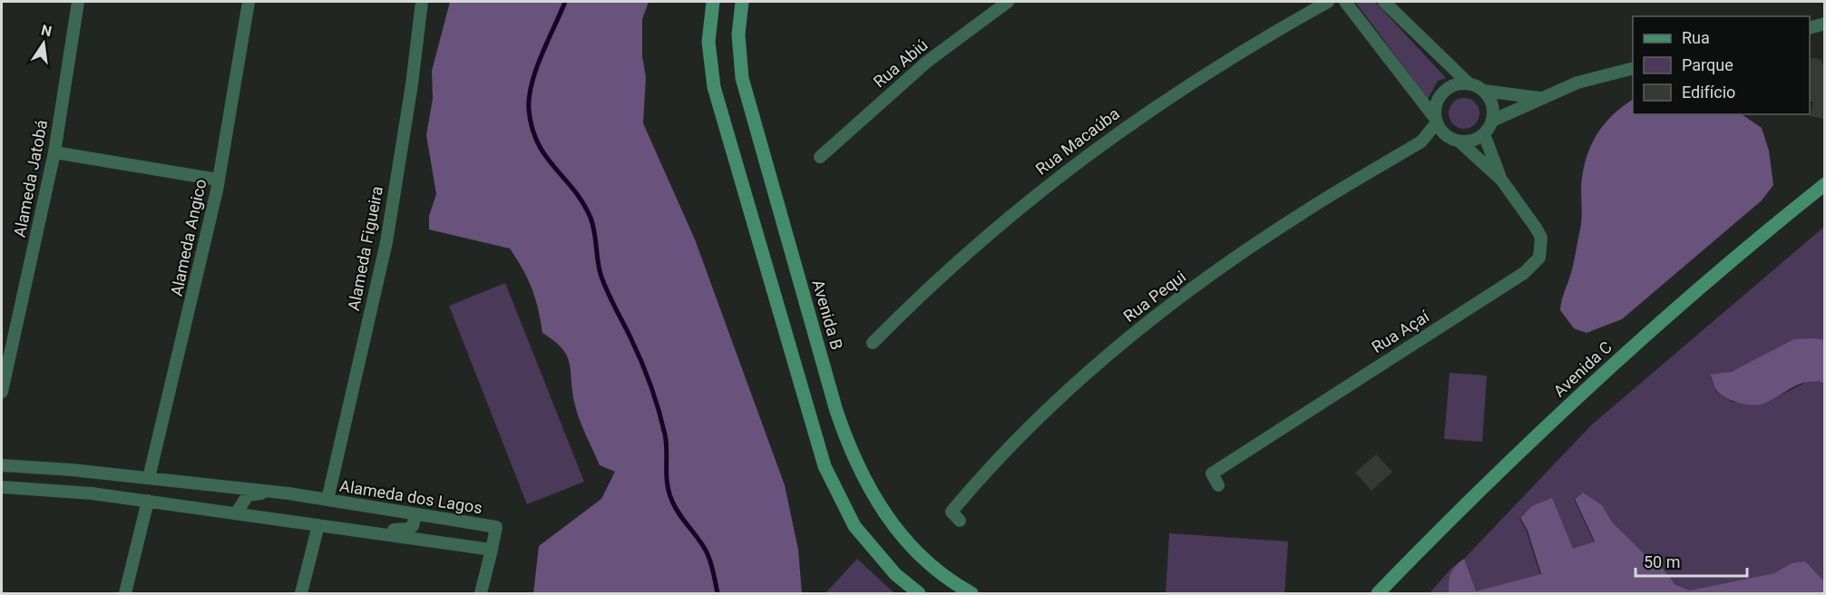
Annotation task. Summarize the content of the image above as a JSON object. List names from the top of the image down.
{
  "streets": {
    "street": [
      "Rua Abiú",
      "Rua Macaúba",
      "Alameda Jatobá",
      "Alameda Angico",
      "Alameda Figueira",
      "Rua Pequi",
      "Avenida B",
      "Rua Açaí",
      "Avenida C",
      "Alameda dos Lagos"
    ]
  },
  "crossings": [
    ["Alameda Angico", "Alameda dos Lagos"],
    ["Alameda Figueira", "Alameda dos Lagos"],
    ["Rua Pequi", "Rua Açaí"]
  ],
  "legend": ["Rua", "Parque", "Edifício"],
  "scale_bar": "50 m",
  "north": "top"
}
